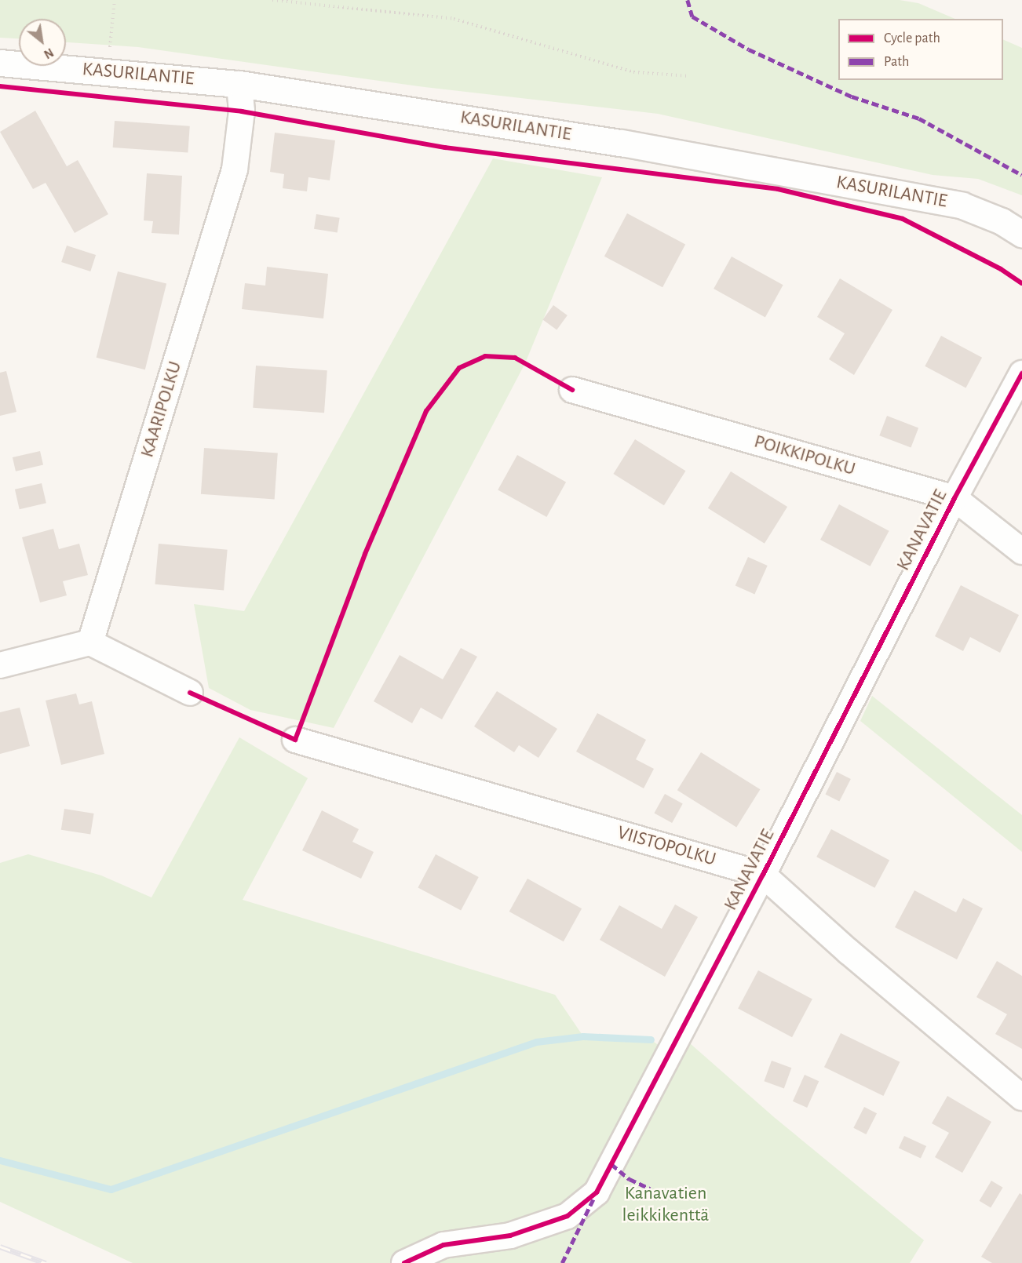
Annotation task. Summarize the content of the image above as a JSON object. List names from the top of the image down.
{
  "streets": {
    "street": [
      "KASURILANTIE",
      "KAARIPOLKU",
      "POIKKIPOLKU",
      "KANAVATIE",
      "VIISTOPOLKU"
    ]
  },
  "crossings": [
    ["KASURILANTIE", "KAARIPOLKU"],
    ["POIKKIPOLKU", "KANAVATIE"],
    ["KANAVATIE", "VIISTOPOLKU"]
  ],
  "parks": ["Kanavatien leikkikenttä"],
  "legend": ["Cycle path", "Path"],
  "north": "bottom right"
}
